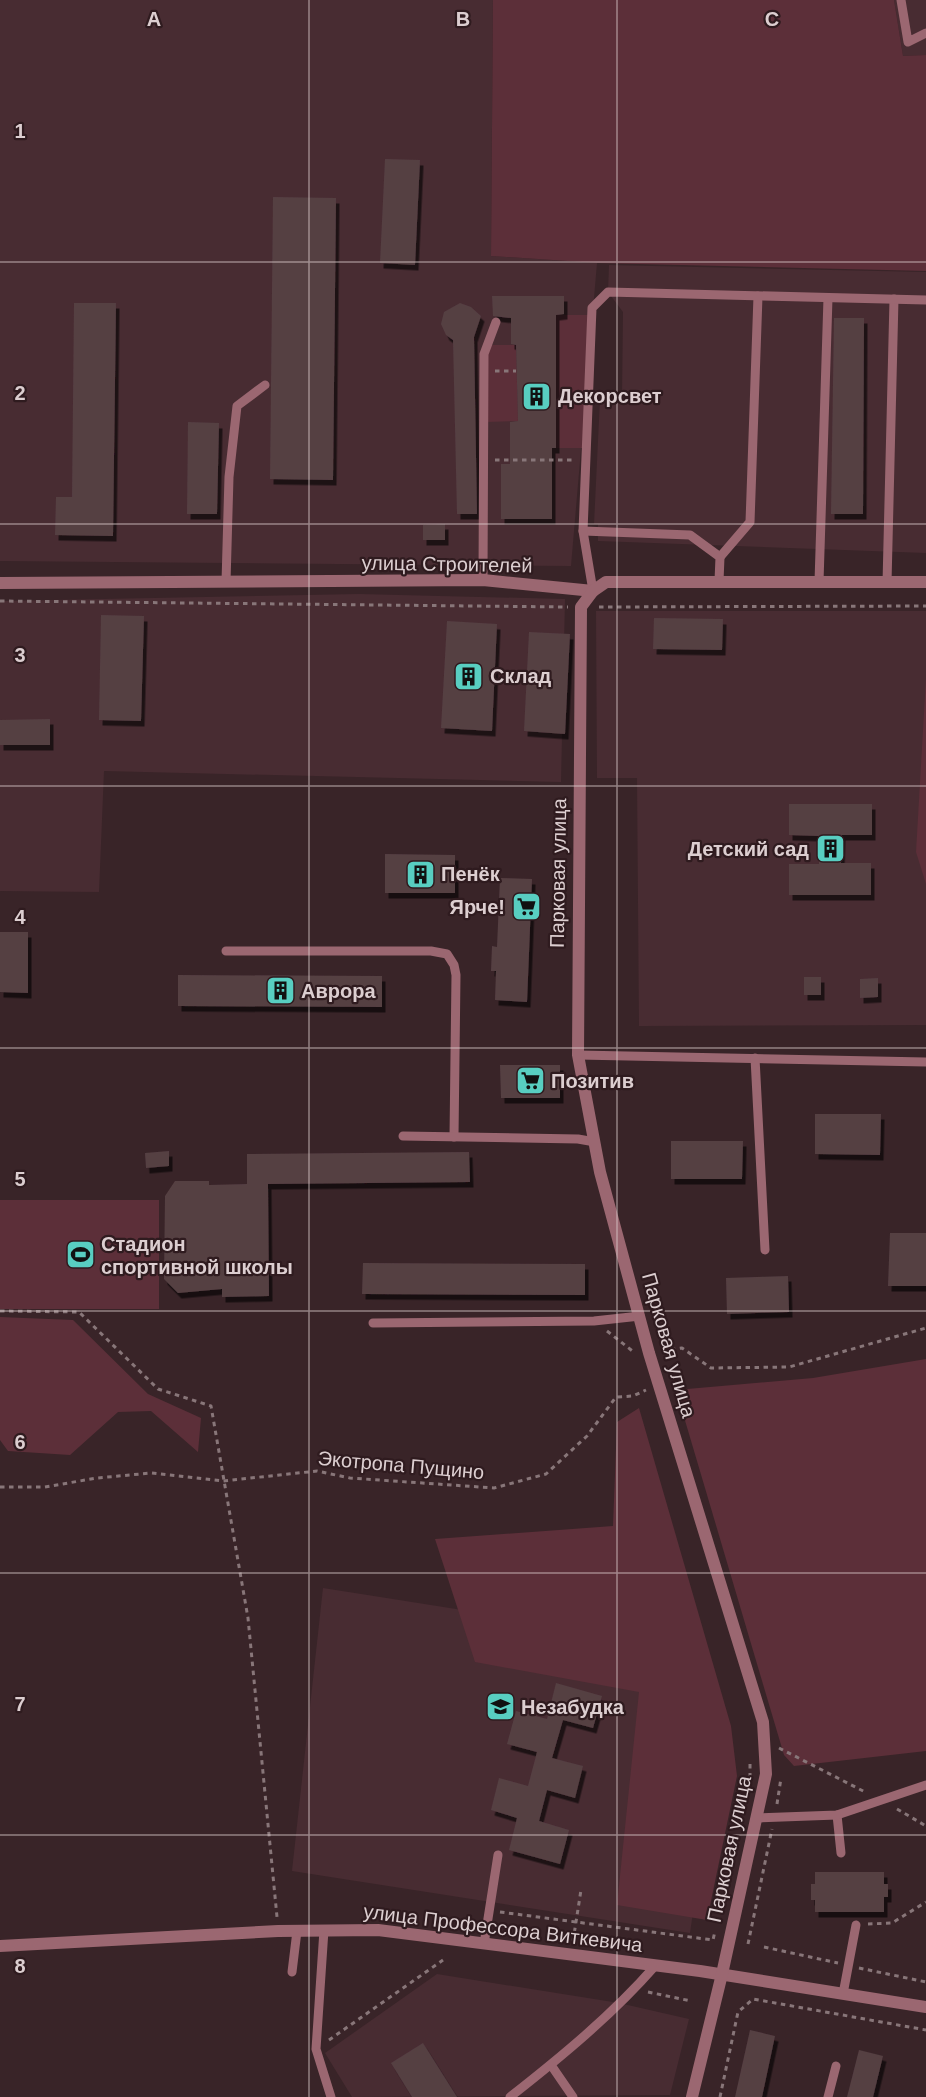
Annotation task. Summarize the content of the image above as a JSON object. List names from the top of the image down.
{
  "streets": {
    "street": ["улица Строителей", "Парковая улица", "улица Профессора Виткевича"],
    "path": ["Экотропа Пущино"]
  },
  "crossings": [
    ["Парковая улица", "улица Профессора Виткевича"]
  ],
  "places": {
    "building": [
      "Декорсвет",
      "Склад",
      "Детский сад",
      "Пенёк",
      "Аврора"
    ],
    "supermarket": ["Ярче!", "Позитив"],
    "sports": ["Стадион спортивной школы"],
    "school or university": ["Незабудка"]
  },
  "grid": {
    "columns": ["A", "B", "C"],
    "rows": [
      "1",
      "2",
      "3",
      "4",
      "5",
      "6",
      "7",
      "8"
    ]
  }
}
